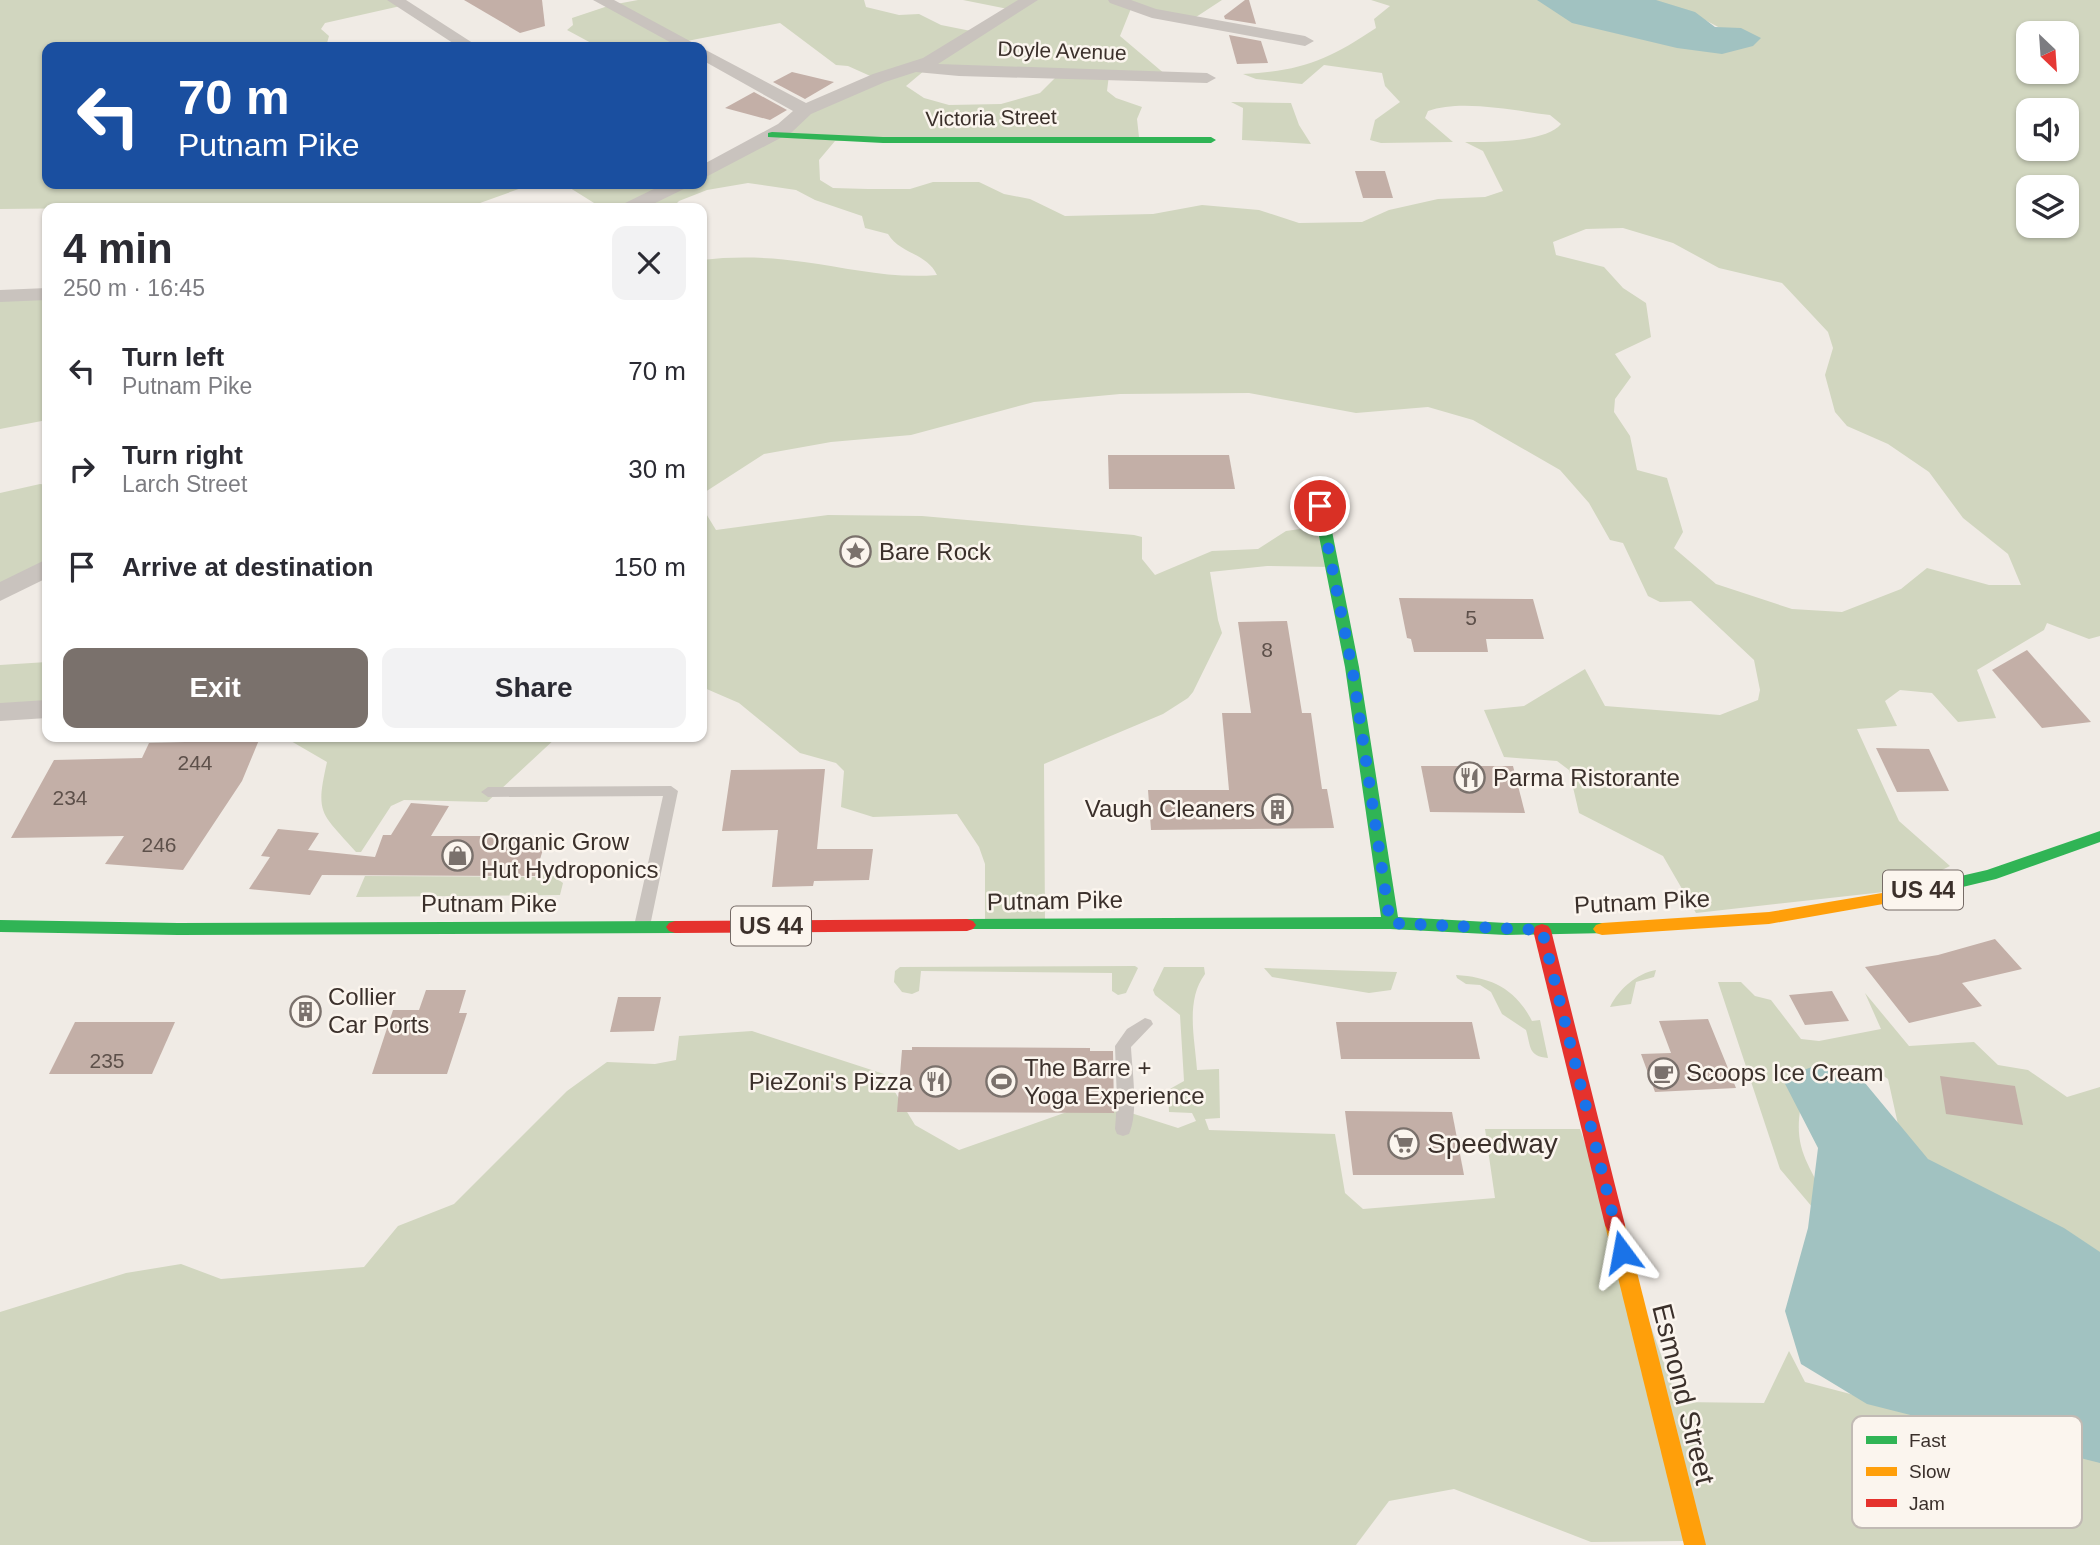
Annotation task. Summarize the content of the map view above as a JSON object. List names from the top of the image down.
{
  "streets": {
    "main road": [
      "Victoria Street",
      "US 44",
      "Putnam Pike",
      "Esmond Street"
    ],
    "street": ["Doyle Avenue"]
  },
  "crossings": [
    ["Putnam Pike", "Esmond Street"]
  ],
  "places": {
    "place": ["Bare Rock"],
    "restaurant": ["Parma Ristorante", "PieZoni's Pizza"],
    "building": ["Vaugh Cleaners", "Collier Car Ports"],
    "shop": ["Organic Grow Hut Hydroponics"],
    "cafe": ["Scoops Ice Cream"],
    "sports": ["The Barre + Yoga Experience"],
    "supermarket": ["Speedway"]
  },
  "house_numbers": [
    "5",
    "8",
    "244",
    "234",
    "246",
    "235"
  ],
  "legend": ["Fast", "Slow", "Jam"],
  "north": "bottom right",
  "page": {
    "turn": ["70 m", "Putnam Pike"],
    "heading": ["4 min", "250 m · 16:45"],
    "list": [
      {
        "name": "Turn left",
        "note": "Putnam Pike",
        "value": "70 m"
      },
      {
        "name": "Turn right",
        "note": "Larch Street",
        "value": "30 m"
      },
      {
        "name": "Arrive at destination",
        "value": "150 m"
      }
    ],
    "buttons": ["Exit", "Share"]
  }
}
